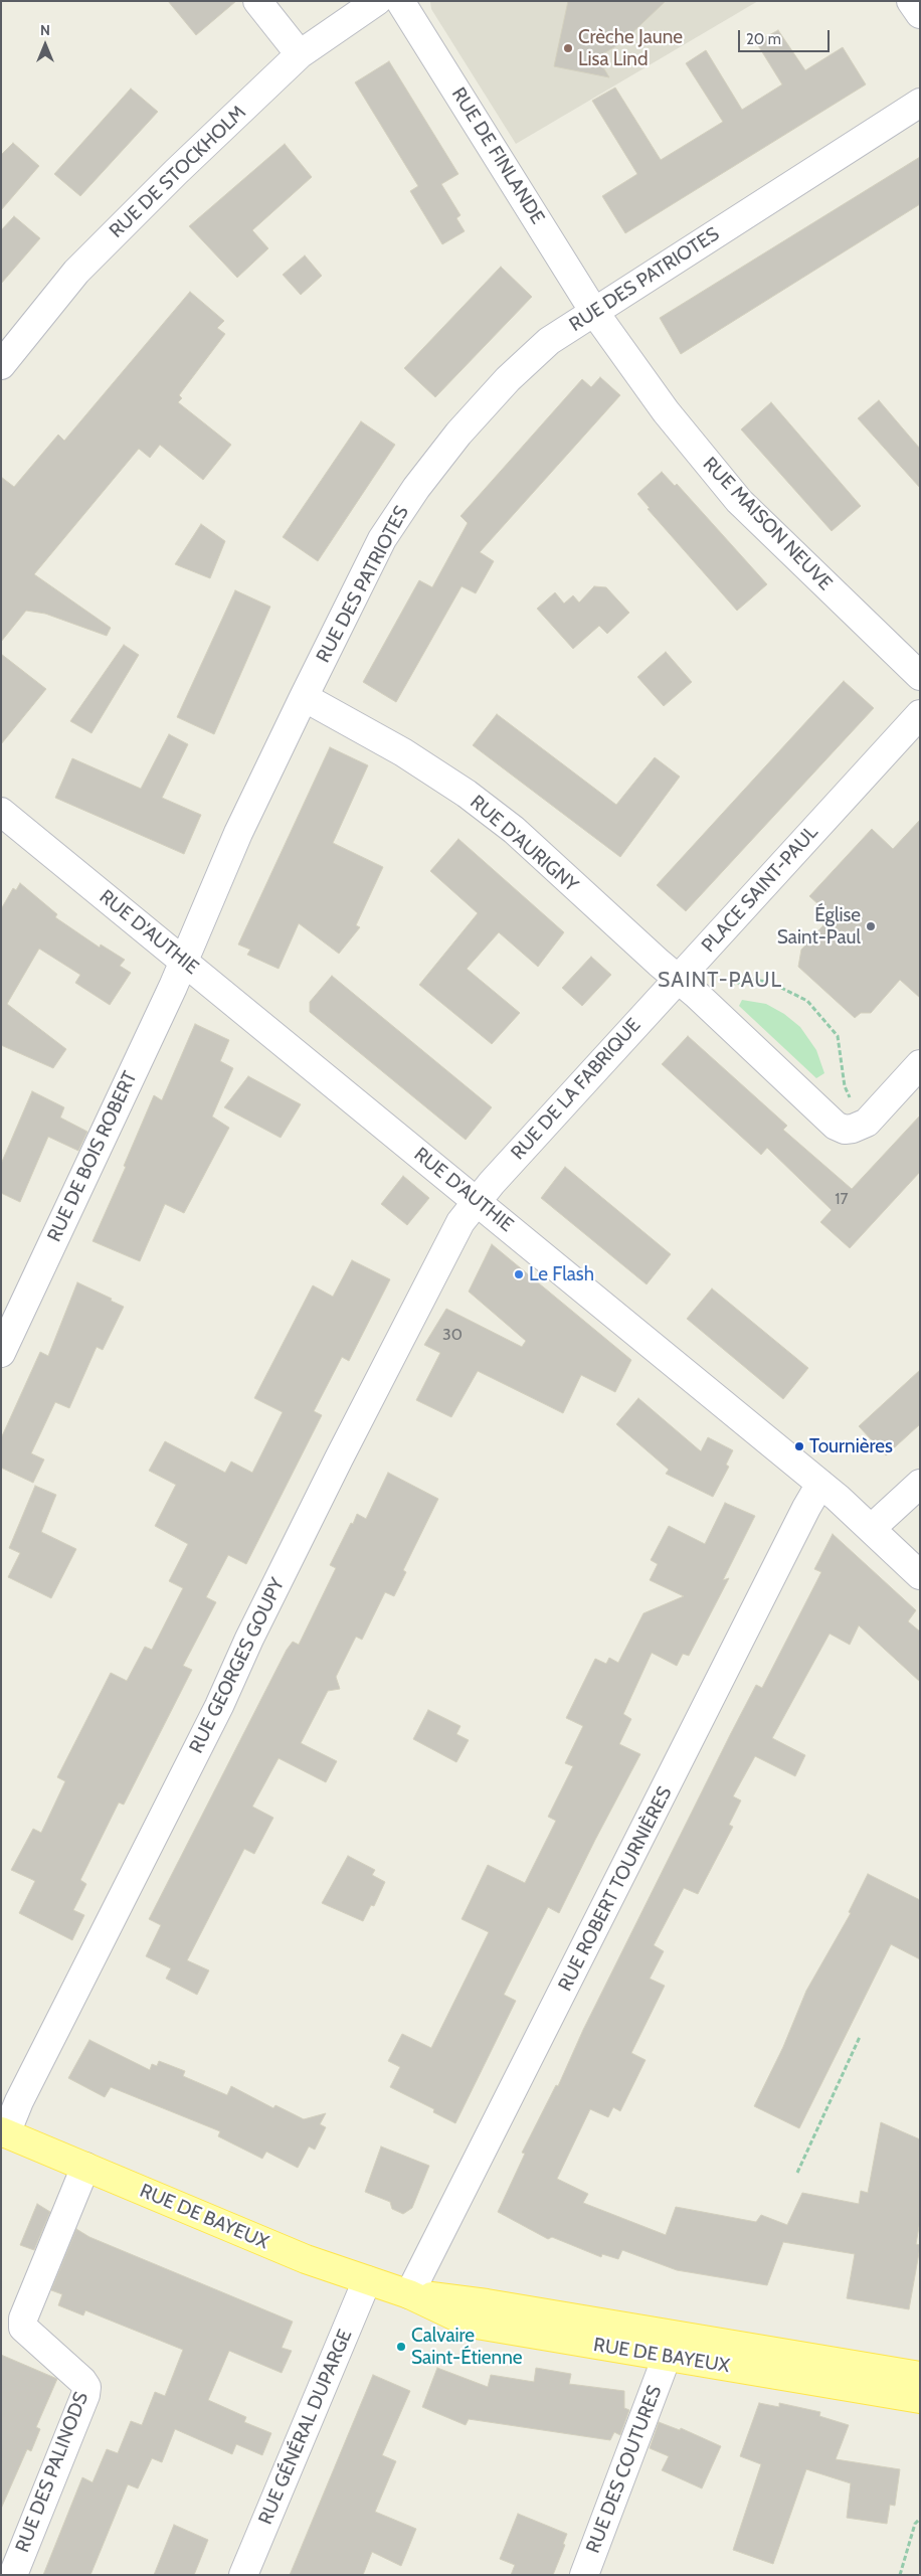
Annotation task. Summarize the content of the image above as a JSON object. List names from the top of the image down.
{
  "streets": {
    "main road": ["RUE DE BAYEUX"],
    "street": [
      "RUE DE FINLANDE",
      "RUE DE STOCKHOLM",
      "RUE DES PATRIOTES",
      "RUE MAISON NEUVE",
      "RUE D'AURIGNY",
      "PLACE SAINT-PAUL",
      "RUE D'AUTHIE",
      "RUE DE LA FABRIQUE",
      "RUE DE BOIS ROBERT",
      "RUE GEORGES GOUPY",
      "RUE ROBERT TOURNIÈRES",
      "RUE GÉNÉRAL DUPARGE",
      "RUE DES COUTURES",
      "RUE DES PALINODS"
    ]
  },
  "crossings": [
    ["RUE DE FINLANDE", "RUE DES PATRIOTES"],
    ["RUE DE FINLANDE", "RUE MAISON NEUVE"],
    ["RUE DES PATRIOTES", "RUE MAISON NEUVE"],
    ["RUE DES PATRIOTES", "RUE D'AURIGNY"],
    ["RUE DES PATRIOTES", "RUE D'AUTHIE"],
    ["RUE DES PATRIOTES", "RUE DE BOIS ROBERT"],
    ["RUE D'AURIGNY", "PLACE SAINT-PAUL"],
    ["RUE D'AURIGNY", "RUE DE LA FABRIQUE"],
    ["PLACE SAINT-PAUL", "RUE DE LA FABRIQUE"],
    ["RUE D'AUTHIE", "RUE DE LA FABRIQUE"],
    ["RUE D'AUTHIE", "RUE DE BOIS ROBERT"],
    ["RUE D'AUTHIE", "RUE GEORGES GOUPY"],
    ["RUE D'AUTHIE", "RUE ROBERT TOURNIÈRES"],
    ["RUE DE LA FABRIQUE", "RUE GEORGES GOUPY"],
    ["RUE GEORGES GOUPY", "RUE DE BAYEUX"],
    ["RUE ROBERT TOURNIÈRES", "RUE DE BAYEUX"],
    ["RUE DE BAYEUX", "RUE GÉNÉRAL DUPARGE"],
    ["RUE DE BAYEUX", "RUE DES COUTURES"],
    ["RUE DE BAYEUX", "RUE DES PALINODS"]
  ],
  "districts": ["SAINT-PAUL"],
  "places": [
    "Crèche Jaune Lisa Lind",
    "Église Saint-Paul",
    "Le Flash",
    "Tournières",
    "Calvaire Saint-Étienne"
  ],
  "house_numbers": ["17", "30"],
  "scale_bar": "20 m",
  "north": "top"
}
